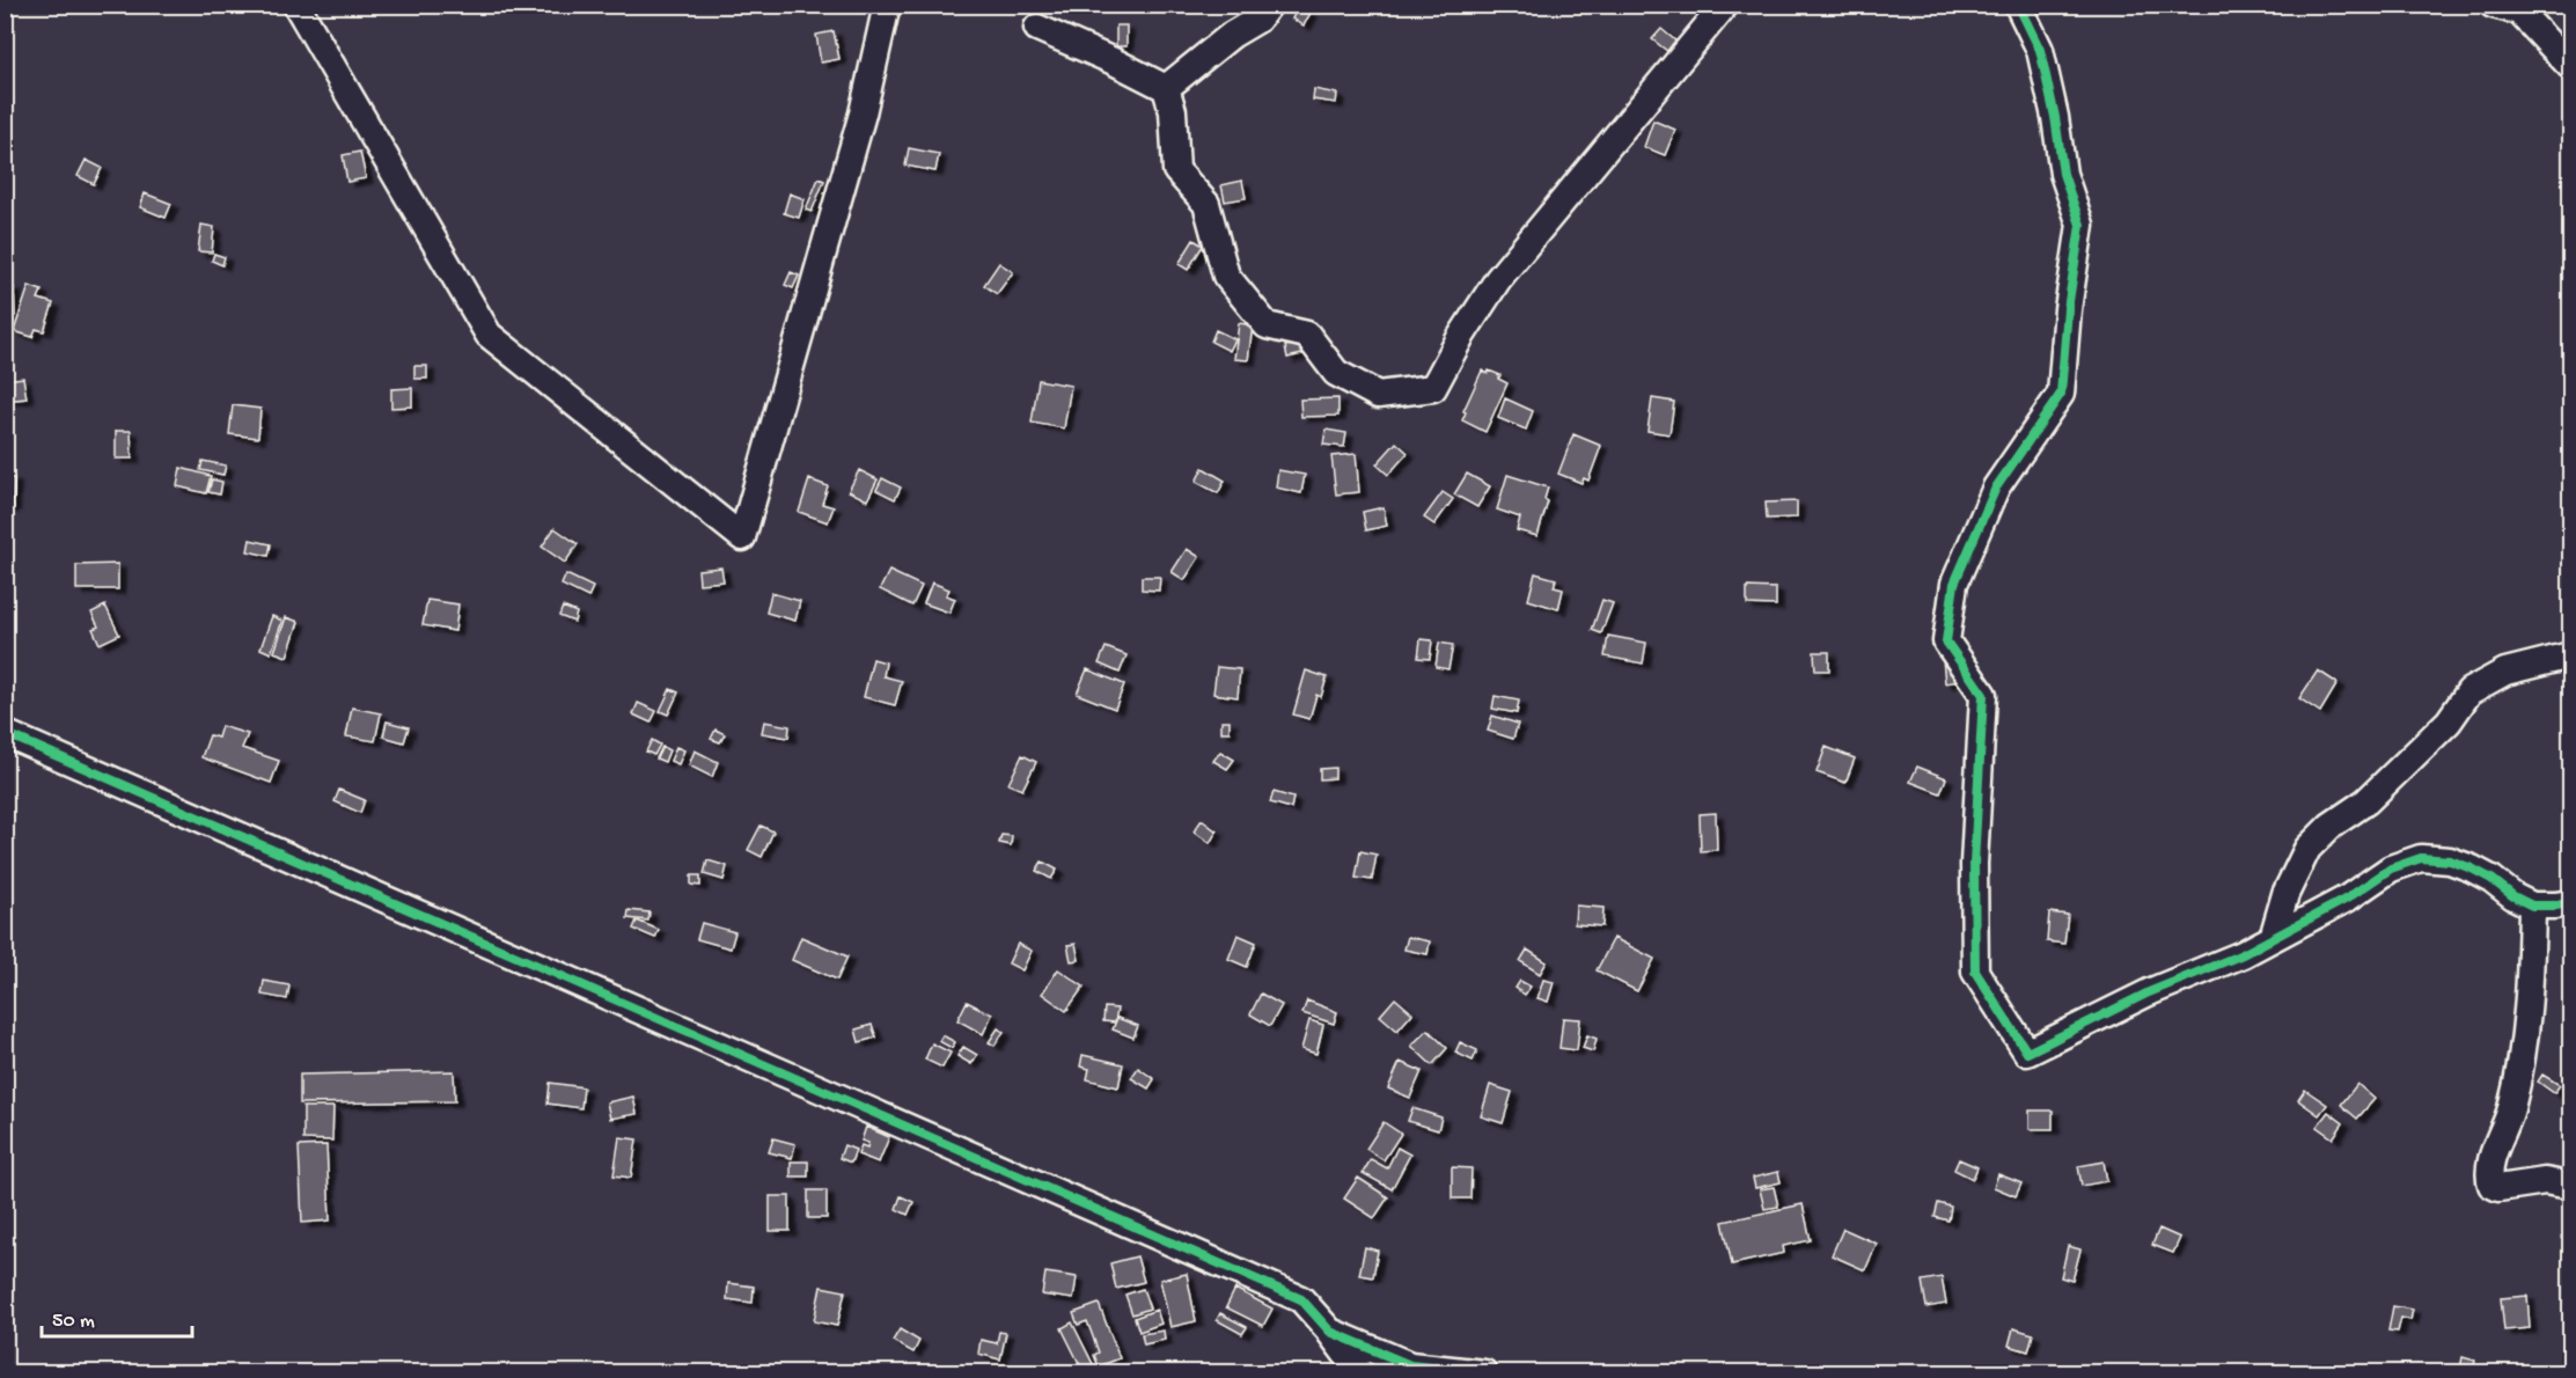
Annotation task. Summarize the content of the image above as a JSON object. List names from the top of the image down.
{
  "scale_bar": "50 m"
}
